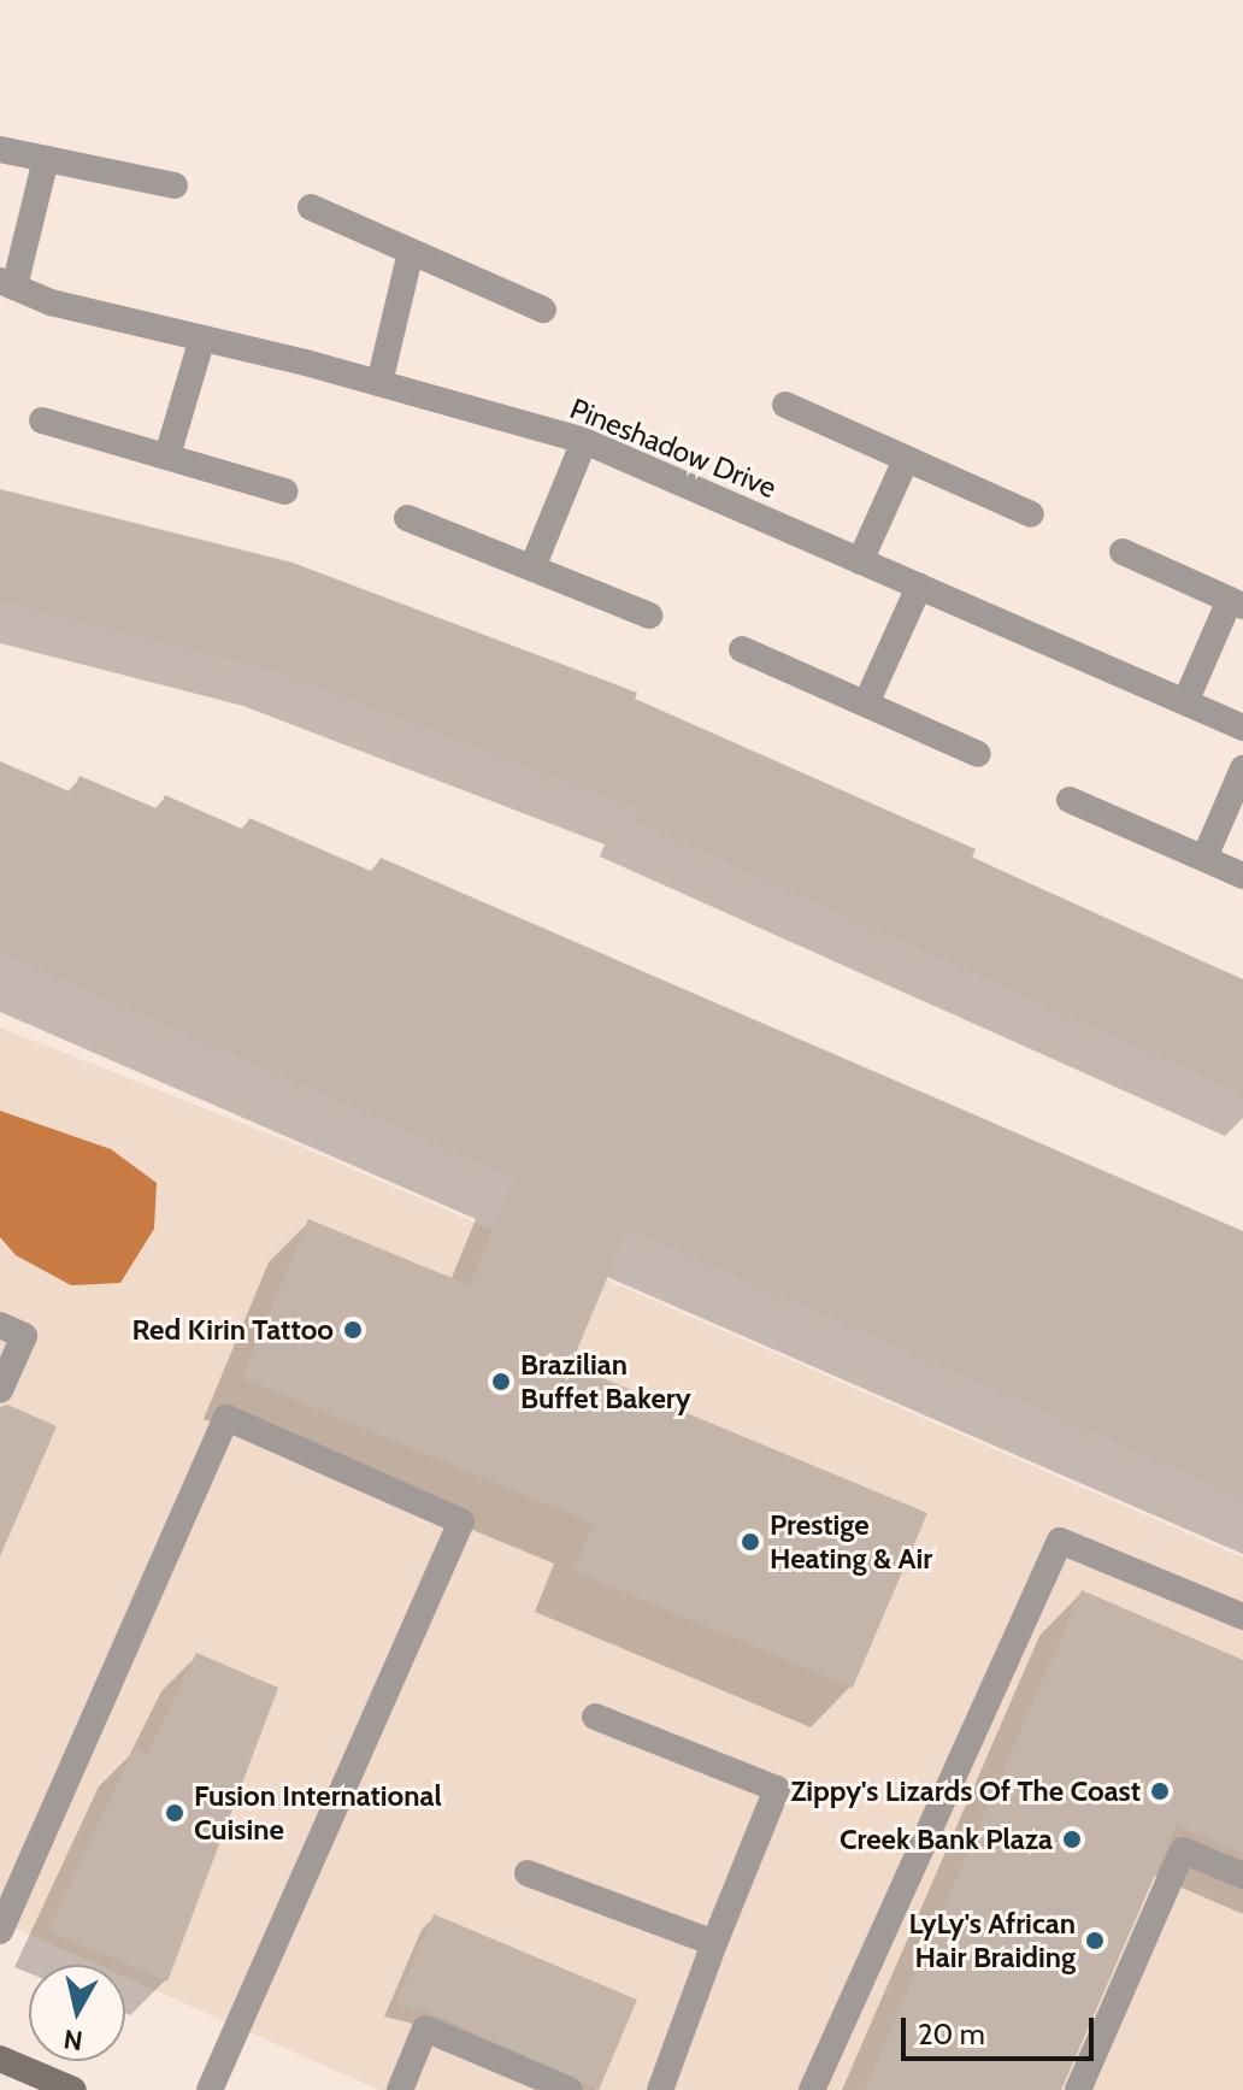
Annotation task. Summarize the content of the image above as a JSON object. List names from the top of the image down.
{
  "streets": {
    "street": ["Pineshadow Drive"]
  },
  "places": [
    "Red Kirin Tattoo",
    "Brazilian Buffet Bakery",
    "Prestige Heating & Air",
    "Zippy's Lizards Of The Coast",
    "Fusion International Cuisine",
    "Creek Bank Plaza",
    "LyLy's African Hair Braiding"
  ],
  "scale_bar": "20 m",
  "north": "bottom"
}
